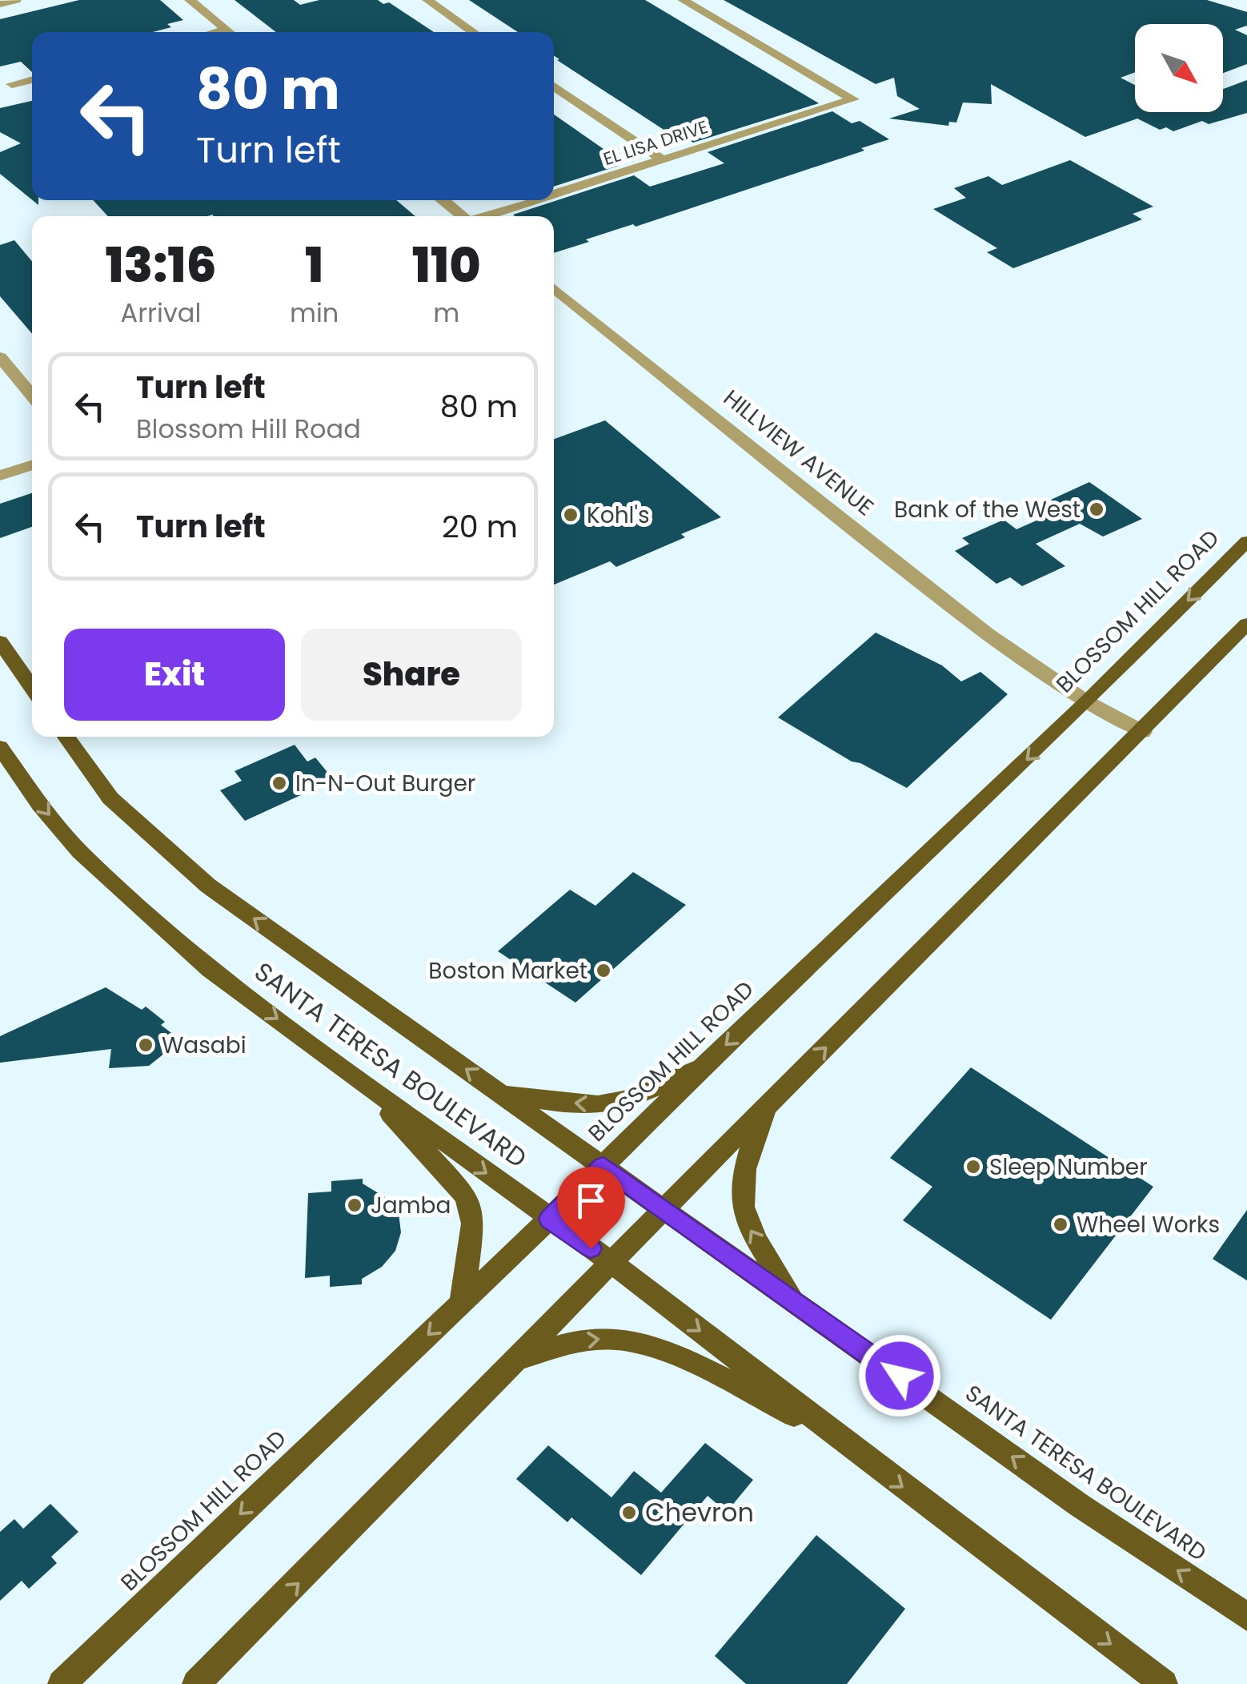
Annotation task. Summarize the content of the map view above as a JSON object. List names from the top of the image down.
{
  "streets": {
    "main road": ["BLOSSOM HILL ROAD", "SANTA TERESA BOULEVARD"],
    "street": ["EL LISA DRIVE", "HILLVIEW AVENUE"]
  },
  "crossings": [
    ["HILLVIEW AVENUE", "BLOSSOM HILL ROAD"],
    ["BLOSSOM HILL ROAD", "SANTA TERESA BOULEVARD"]
  ],
  "places": [
    "Bank of the West",
    "Kohl's",
    "In-N-Out Burger",
    "Boston Market",
    "Wasabi",
    "Sleep Number",
    "Jamba",
    "Wheel Works",
    "Chevron"
  ],
  "north": "bottom right",
  "page": {
    "turn": ["80 m", "Turn left"],
    "eta": [
      "13:16",
      "Arrival",
      "1",
      "min",
      "110",
      "m"
    ],
    "list": [
      {
        "name": "Turn left",
        "note": "Blossom Hill Road",
        "value": "80 m"
      },
      {
        "name": "Turn left",
        "value": "20 m"
      }
    ],
    "buttons": ["Exit", "Share"]
  }
}
